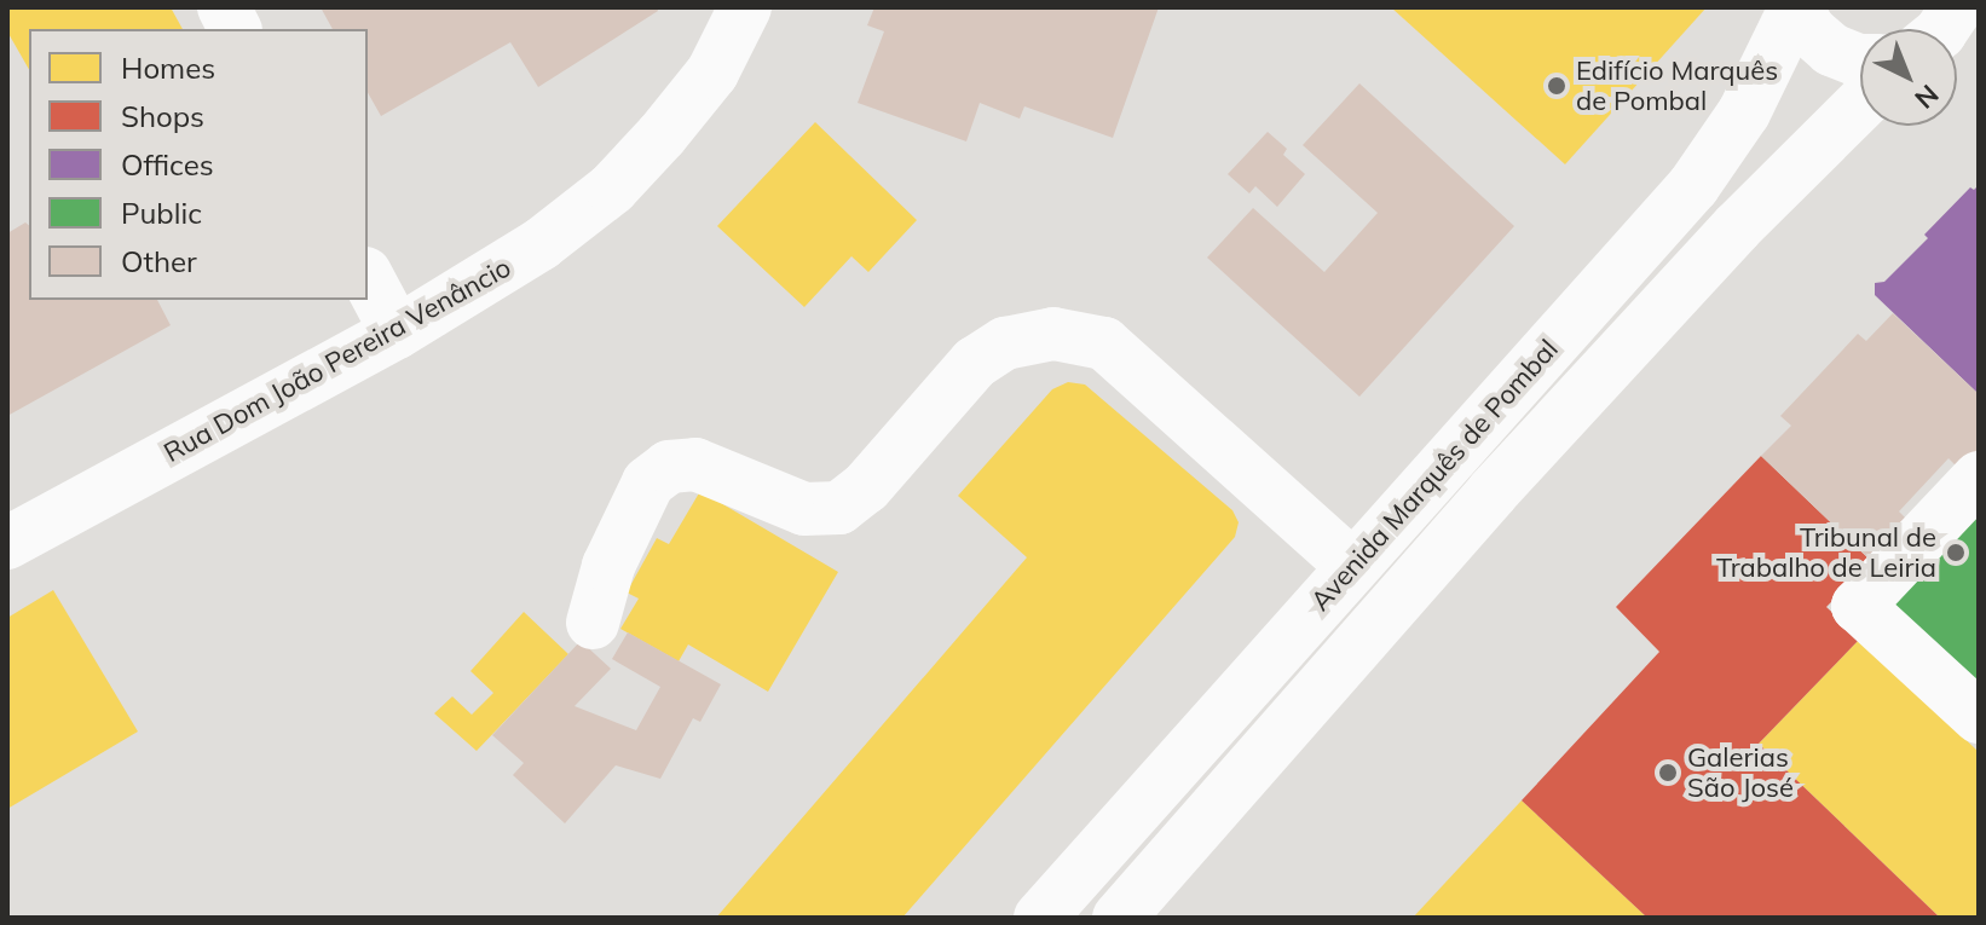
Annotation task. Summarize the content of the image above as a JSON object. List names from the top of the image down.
{
  "streets": {
    "main road": ["Rua Dom João Pereira Venâncio", "Avenida Marquês de Pombal"]
  },
  "places": ["Edifício Marquês de Pombal", "Tribunal de Trabalho de Leiria", "Galerias São José"],
  "legend": [
    "Homes",
    "Shops",
    "Offices",
    "Public",
    "Other"
  ],
  "north": "bottom right"
}
